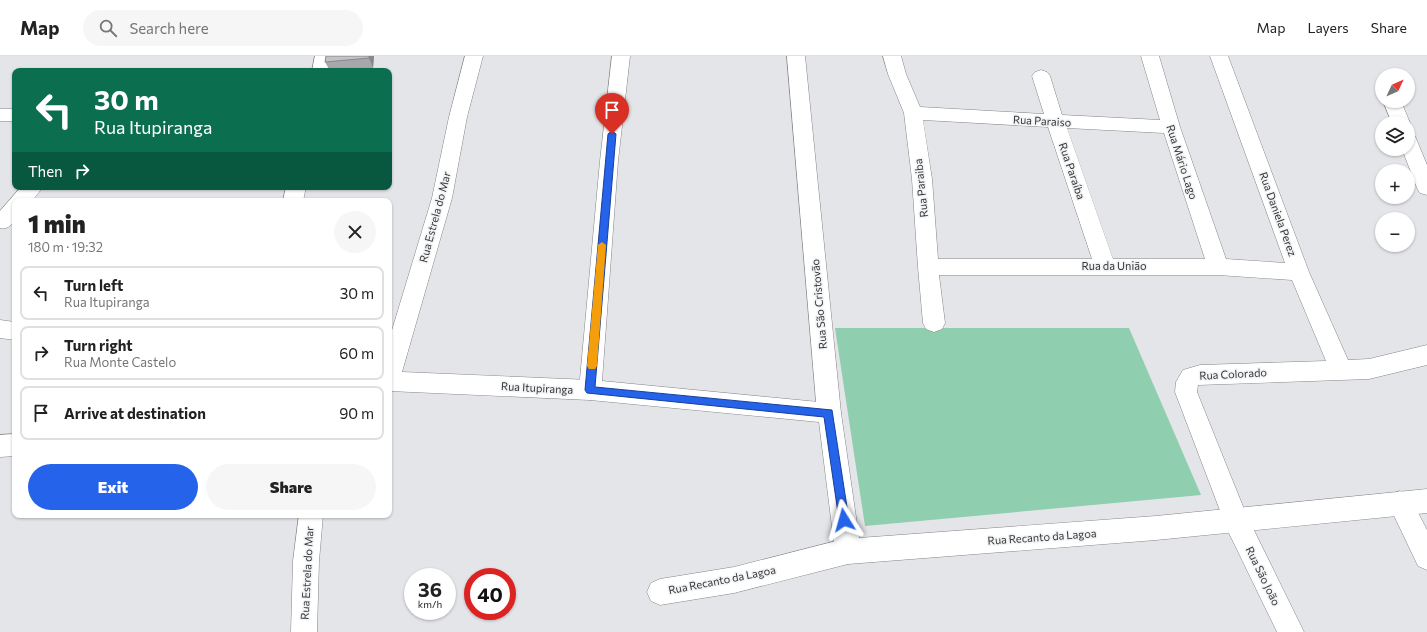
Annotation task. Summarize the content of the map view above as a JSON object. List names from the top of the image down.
{
  "streets": {
    "street": [
      "Rua Paraiso",
      "Rua Mário Lago",
      "Rua Paraíba",
      "Rua Paraiba",
      "Rua Daniela Perez",
      "Rua Estrela do Mar",
      "Rua da União",
      "Rua São Cristovão",
      "Rua Colorado",
      "Rua Itupiranga",
      "Rua Recanto da Lagoa",
      "Rua São João"
    ]
  },
  "crossings": [
    ["Rua Paraiso", "Rua Mário Lago"],
    ["Rua Paraiso", "Rua Paraíba"],
    ["Rua Paraiso", "Rua Paraiba"],
    ["Rua Mário Lago", "Rua da União"],
    ["Rua Paraíba", "Rua da União"],
    ["Rua Paraiba", "Rua da União"],
    ["Rua Daniela Perez", "Rua da União"],
    ["Rua Daniela Perez", "Rua Colorado"],
    ["Rua São Cristovão", "Rua Itupiranga"],
    ["Rua São Cristovão", "Rua Recanto da Lagoa"],
    ["Rua Colorado", "Rua Recanto da Lagoa"],
    ["Rua Colorado", "Rua São João"],
    ["Rua Recanto da Lagoa", "Rua São João"]
  ],
  "north": "top right",
  "page": {
    "header": "Map",
    "search": "Search here",
    "nav": ["Map", "Layers", "Share"],
    "map_buttons": ["+", "−"],
    "turn": ["30 m", "Rua Itupiranga"],
    "then": "Then",
    "heading": ["1 min", "180 m · 19:32"],
    "list": [
      {
        "name": "Turn left",
        "note": "Rua Itupiranga",
        "value": "30 m"
      },
      {
        "name": "Turn right",
        "note": "Rua Monte Castelo",
        "value": "60 m"
      },
      {
        "name": "Arrive at destination",
        "value": "90 m"
      }
    ],
    "buttons": ["Exit", "Share"],
    "speed": "36 km/h",
    "limit": "40"
  }
}
